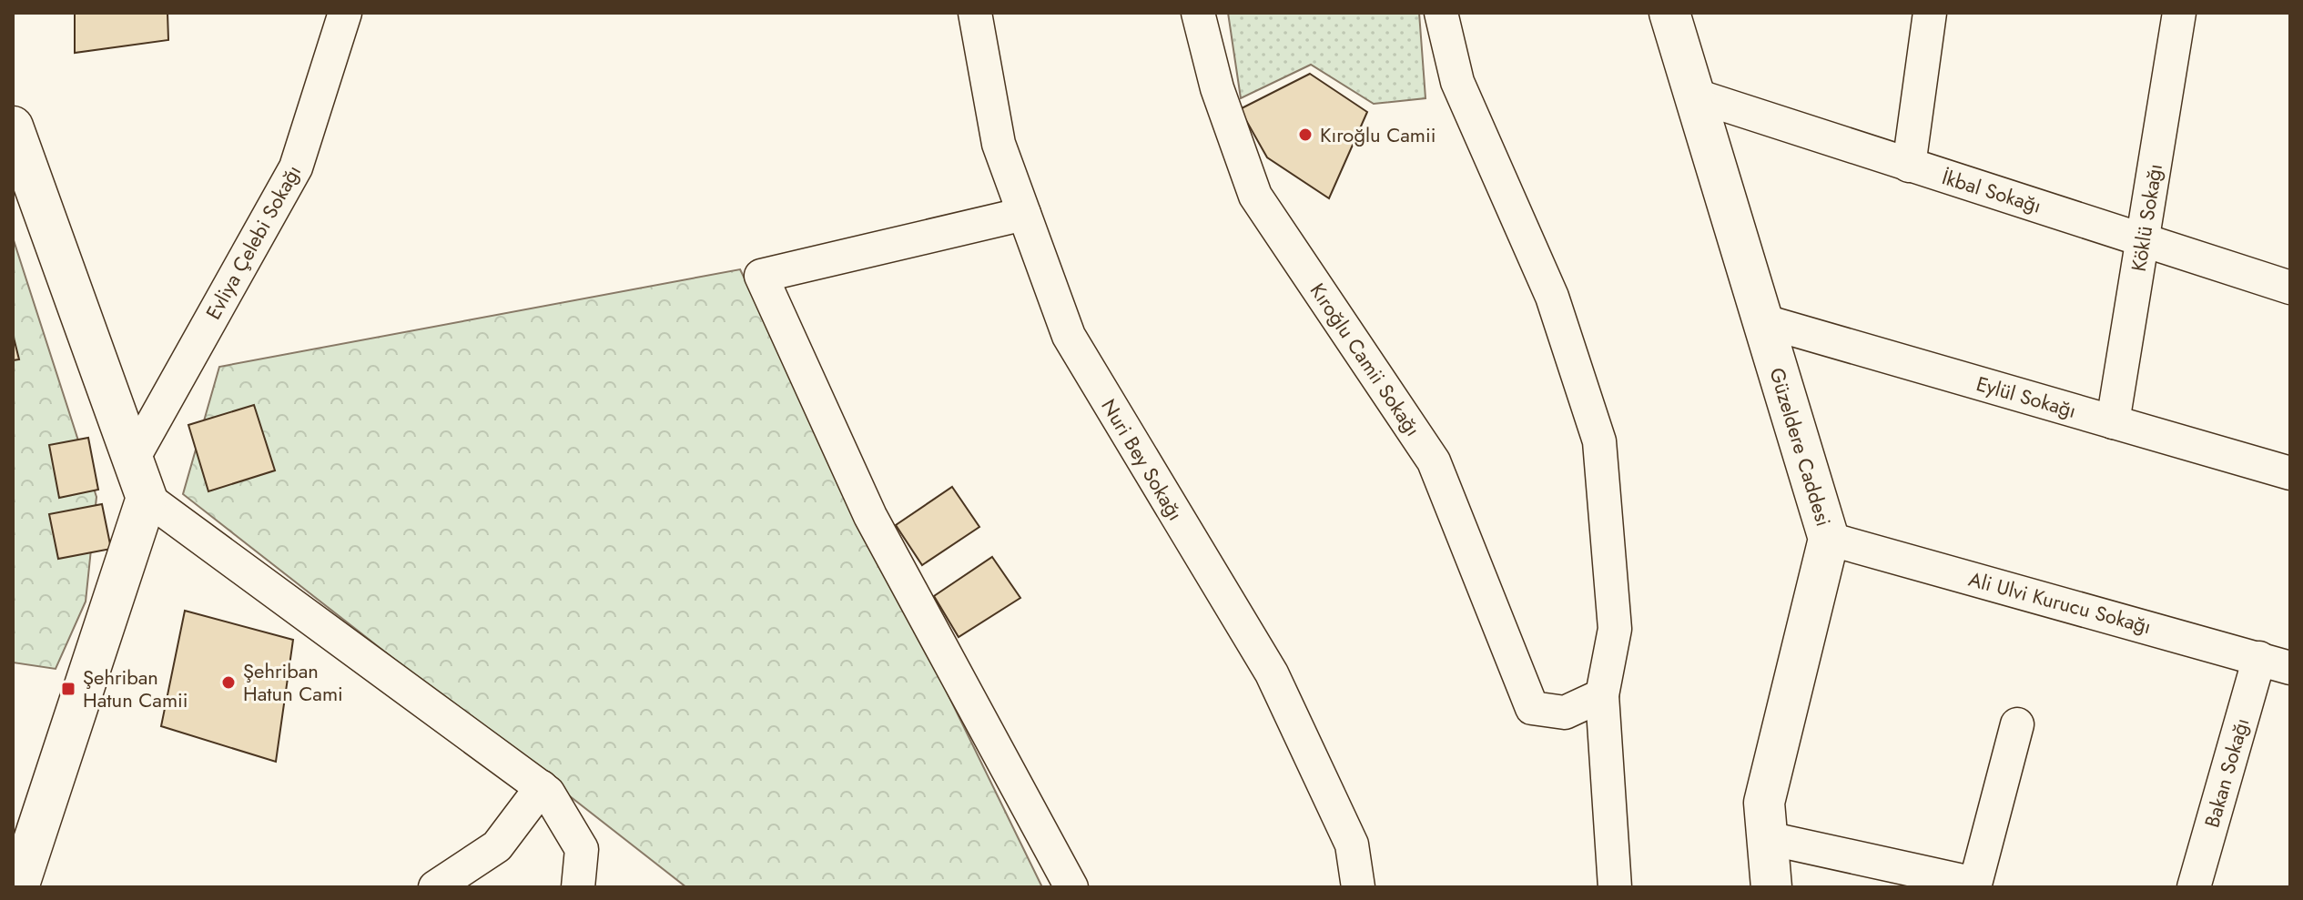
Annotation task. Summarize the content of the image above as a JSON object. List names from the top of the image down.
{
  "streets": {
    "street": [
      "İkbal Sokağı",
      "Köklü Sokağı",
      "Evliya Çelebi Sokağı",
      "Kıroğlu Camii Sokağı",
      "Eylül Sokağı",
      "Güzeldere Caddesi",
      "Nuri Bey Sokağı",
      "Ali Ulvi Kurucu Sokağı",
      "Bakan Sokağı"
    ]
  },
  "crossings": [
    ["İkbal Sokağı", "Köklü Sokağı"],
    ["İkbal Sokağı", "Güzeldere Caddesi"],
    ["Köklü Sokağı", "Eylül Sokağı"],
    ["Eylül Sokağı", "Güzeldere Caddesi"],
    ["Güzeldere Caddesi", "Ali Ulvi Kurucu Sokağı"],
    ["Ali Ulvi Kurucu Sokağı", "Bakan Sokağı"]
  ],
  "places": {
    "other": ["Kıroğlu Camii", "Şehriban Hatun Cami"],
    "transit": ["Şehriban Hatun Camii"]
  }
}
